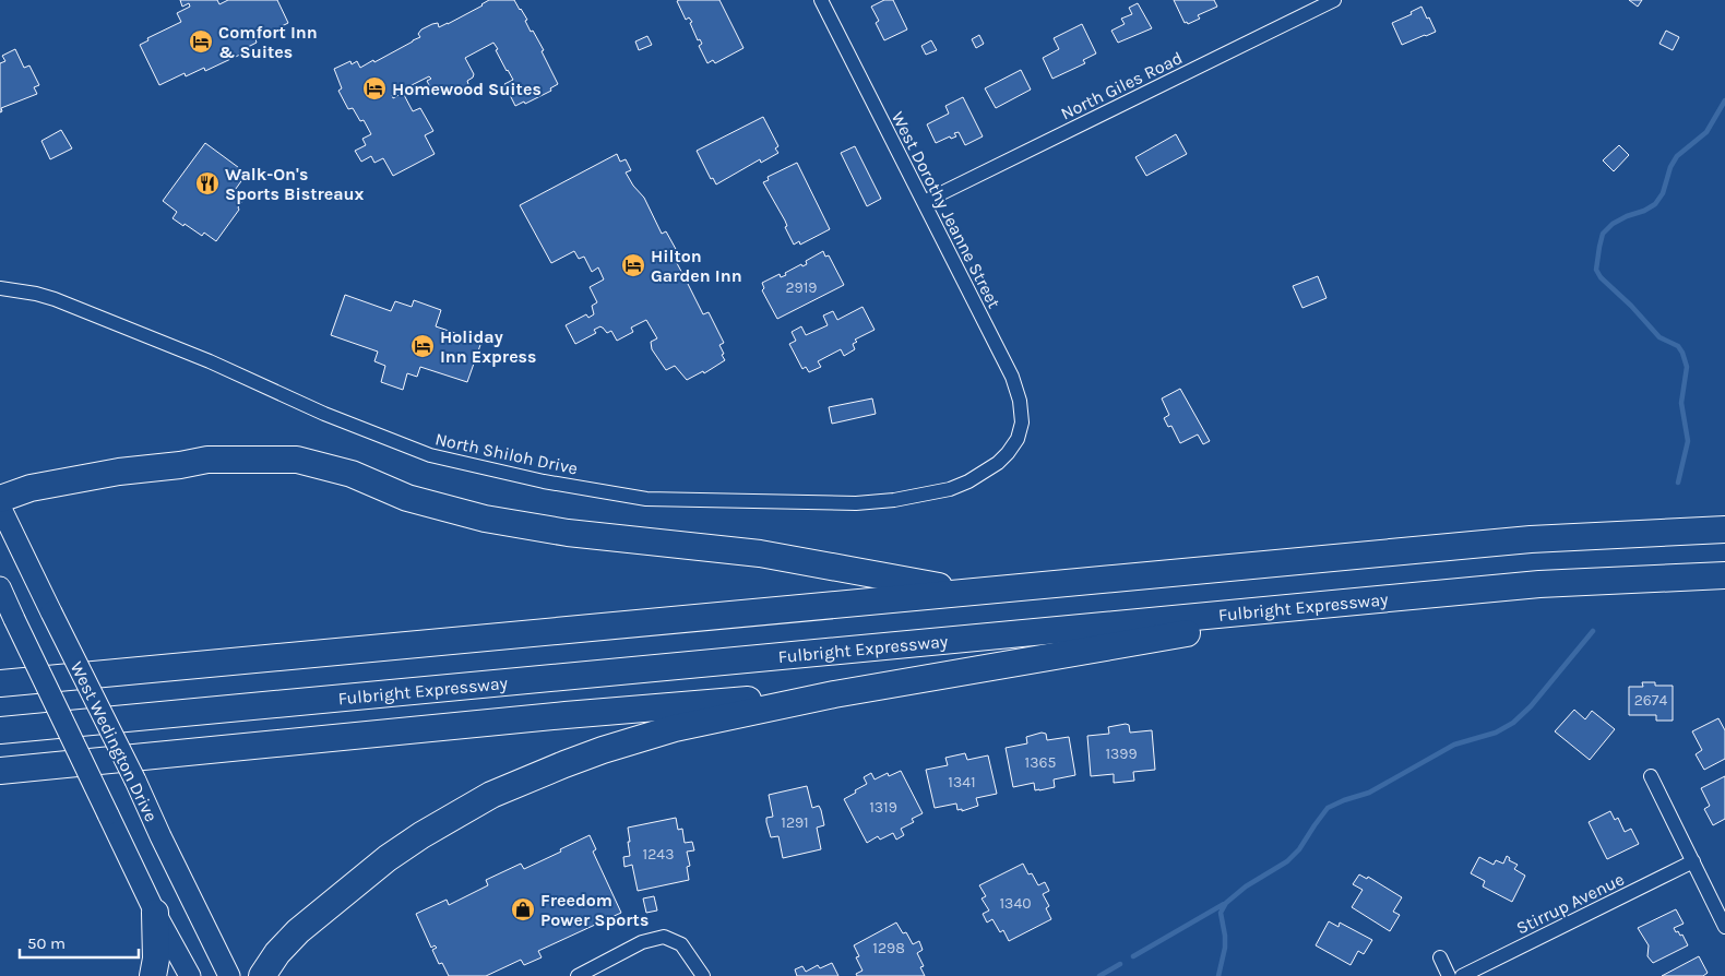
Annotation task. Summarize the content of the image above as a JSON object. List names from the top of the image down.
{
  "streets": {
    "highway": ["Fulbright Expressway"],
    "main road": ["West Wedington Drive"],
    "street": [
      "North Giles Road",
      "West Dorothy Jeanne Street",
      "North Shiloh Drive",
      "Stirrup Avenue"
    ]
  },
  "crossings": [
    ["North Giles Road", "West Dorothy Jeanne Street"],
    ["West Dorothy Jeanne Street", "North Shiloh Drive"]
  ],
  "places": {
    "hotel": [
      "Comfort Inn & Suites",
      "Homewood Suites",
      "Hilton Garden Inn",
      "Holiday Inn Express"
    ],
    "restaurant": ["Walk-On's Sports Bistreaux"],
    "shop": ["Freedom Power Sports"]
  },
  "house_numbers": [
    "2919",
    "2674",
    "1399",
    "1365",
    "1341",
    "1319",
    "1291",
    "1243",
    "1340",
    "1298"
  ],
  "scale_bar": "50 m"
}
